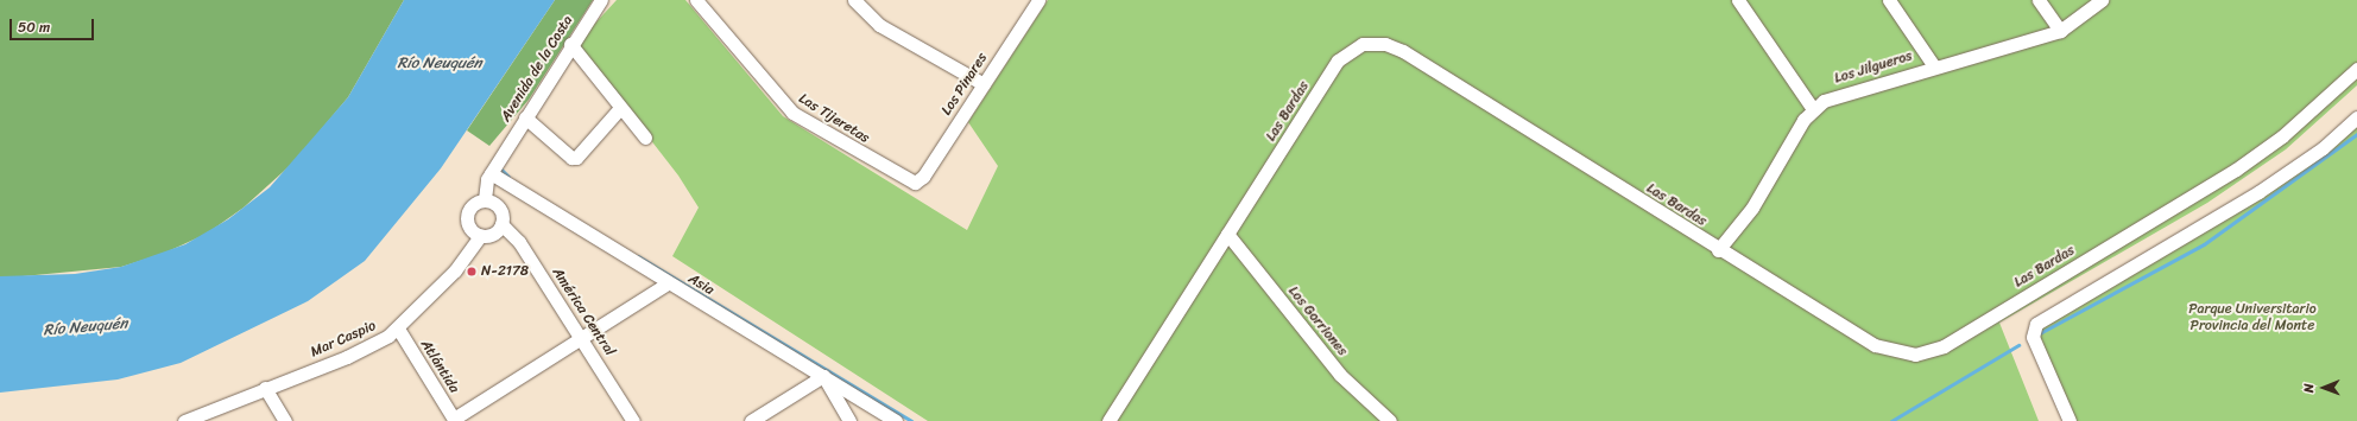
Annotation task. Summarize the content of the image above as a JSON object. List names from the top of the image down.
{
  "streets": {
    "street": [
      "Los Jilgueros",
      "Avenida de la Costa",
      "Los Pinares",
      "Las Bardas",
      "Las Tijeretas",
      "Asia",
      "América Central",
      "Los Gorriones",
      "Mar Caspio",
      "Atlántida"
    ]
  },
  "crossings": [
    ["Los Jilgueros", "Las Bardas"],
    ["Avenida de la Costa", "Asia"],
    ["Avenida de la Costa", "América Central"],
    ["Avenida de la Costa", "Mar Caspio"],
    ["Los Pinares", "Las Tijeretas"],
    ["Las Bardas", "Los Gorriones"],
    ["América Central", "Mar Caspio"],
    ["Mar Caspio", "Atlántida"]
  ],
  "water": ["Río Neuquén"],
  "parks": ["Parque Universitario Provincia del Monte"],
  "places": ["N-2178"],
  "scale_bar": "50 m",
  "north": "left"
}
